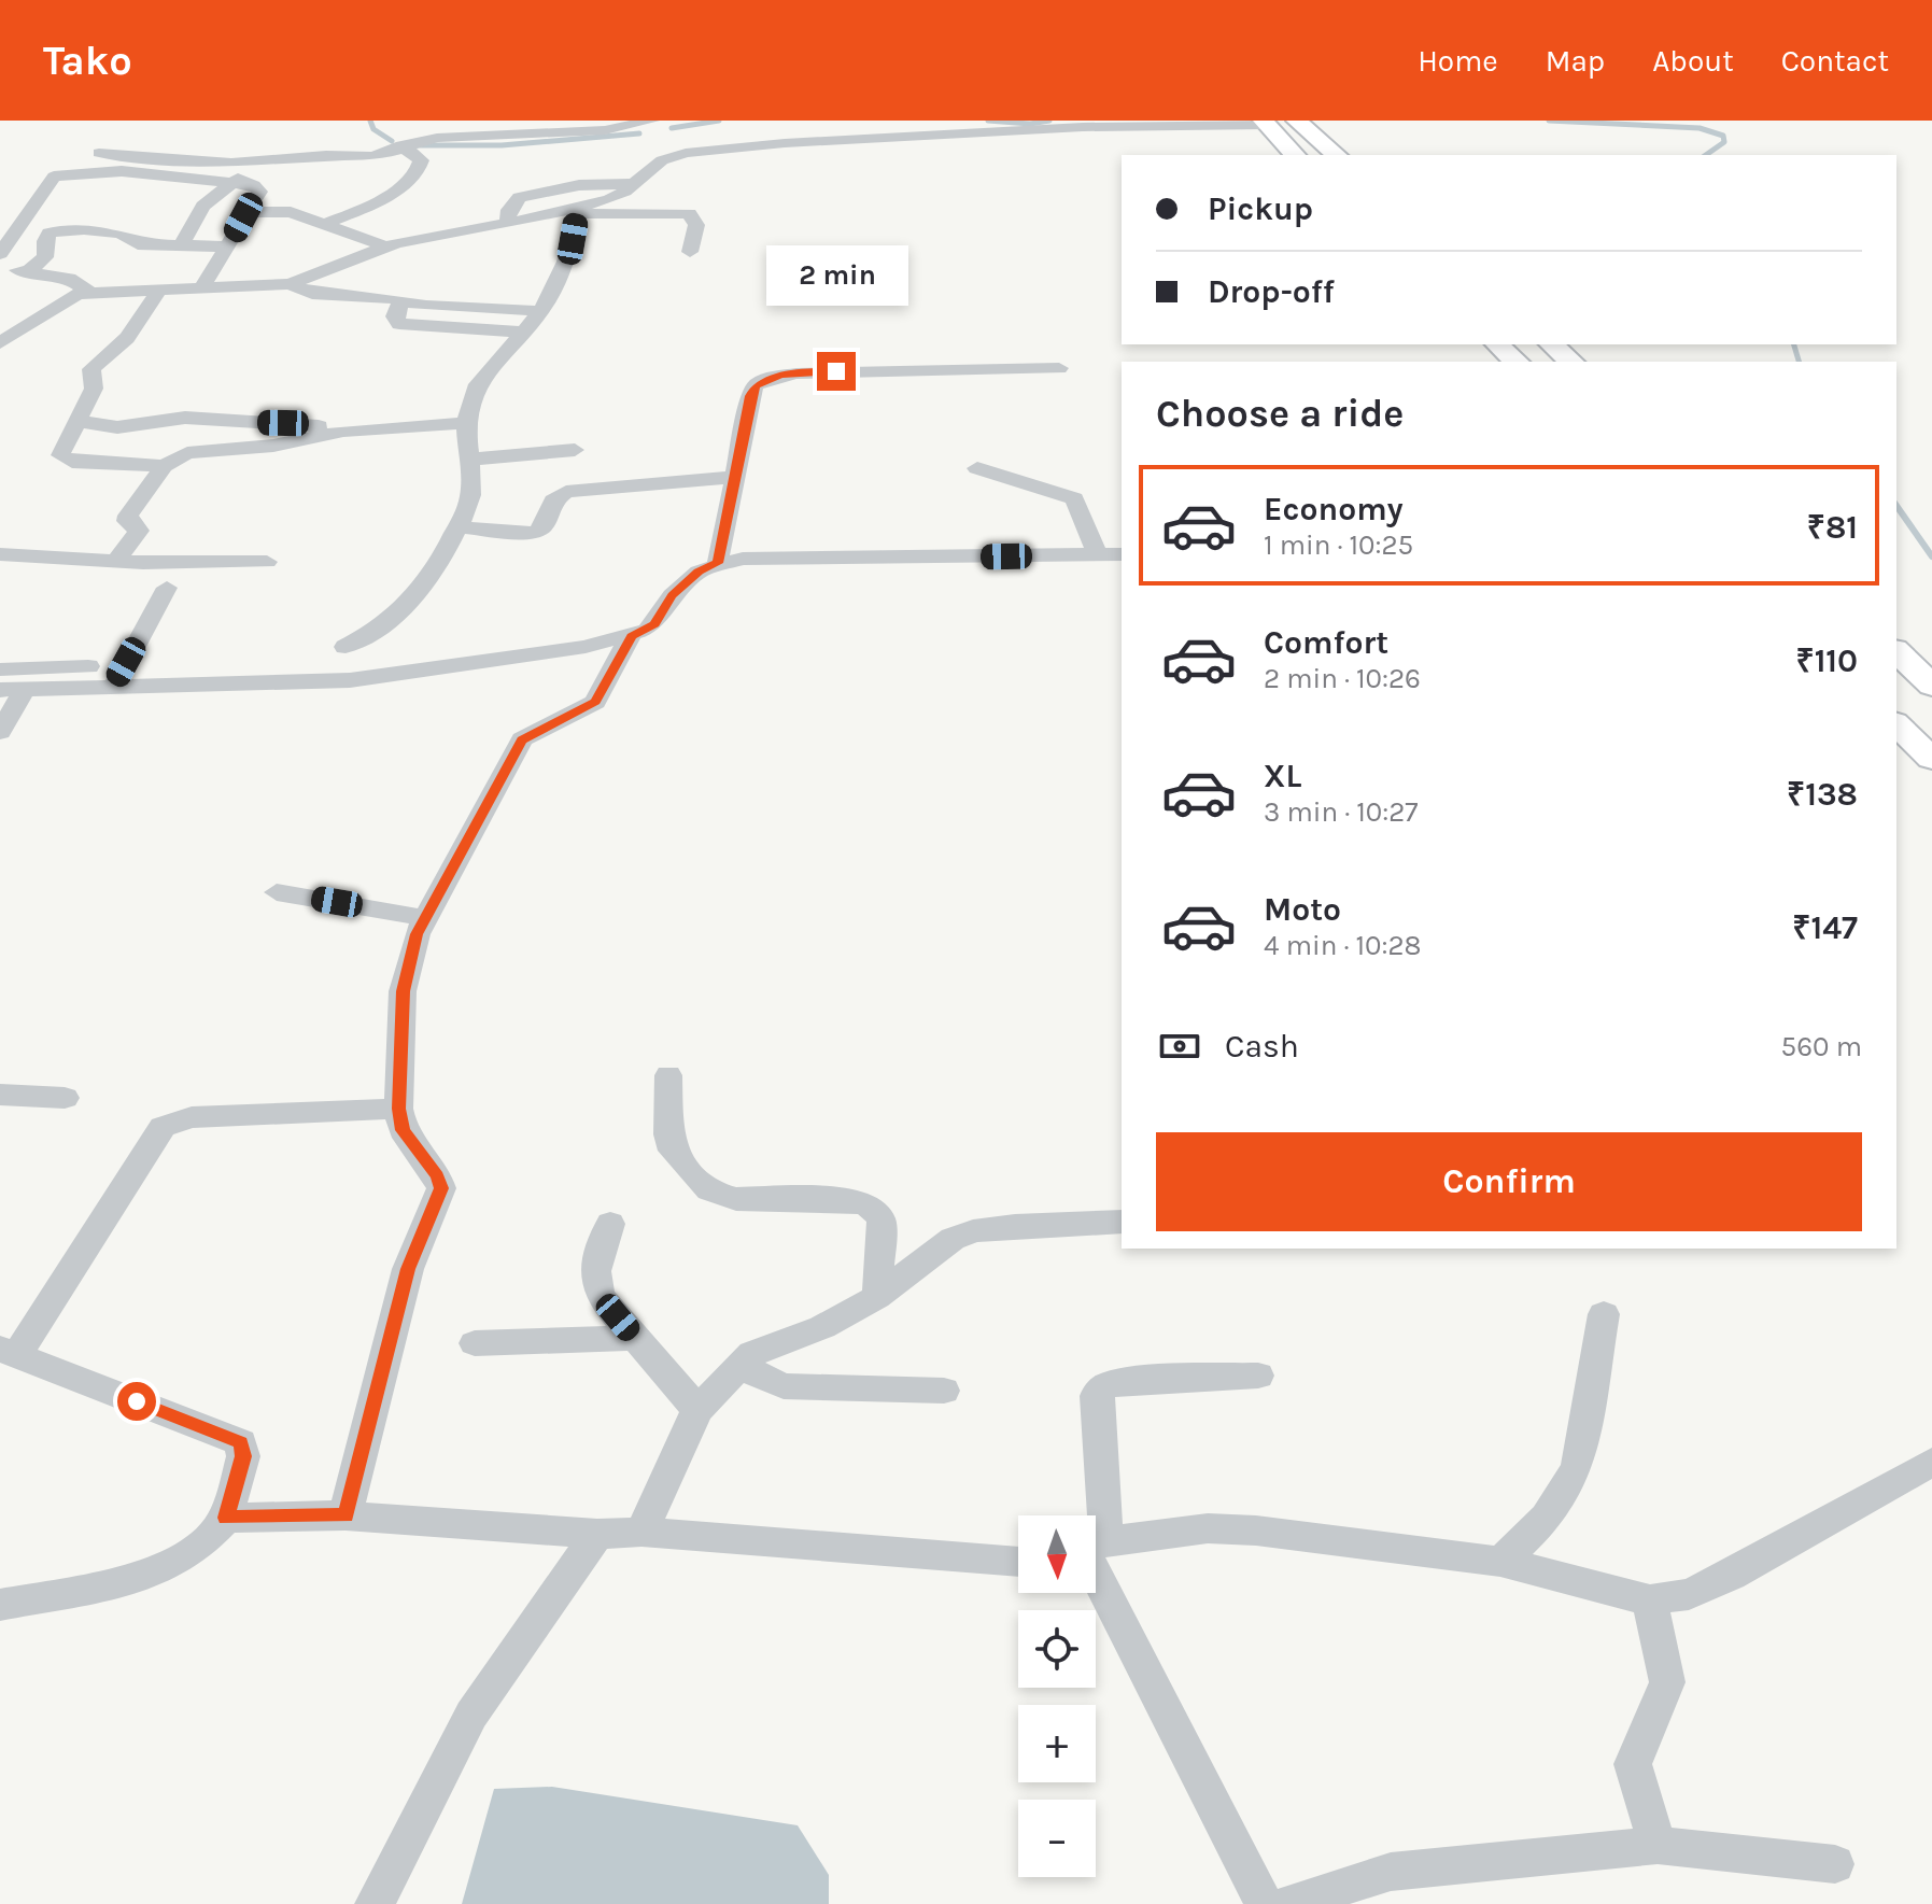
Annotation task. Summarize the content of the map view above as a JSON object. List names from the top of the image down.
{
  "north": "bottom",
  "page": {
    "header": "Tako",
    "nav": [
      "Home",
      "Map",
      "About",
      "Contact"
    ],
    "banner": ["Pickup", "Drop-off"],
    "bubble": "2 min",
    "heading": "Choose a ride",
    "list": [
      {
        "name": "Economy",
        "note": "1 min · 10:25",
        "value": "₹81"
      },
      {
        "name": "Comfort",
        "note": "2 min · 10:26",
        "value": "₹110"
      },
      {
        "name": "XL",
        "note": "3 min · 10:27",
        "value": "₹138"
      },
      {
        "name": "Moto",
        "note": "4 min · 10:28",
        "value": "₹147"
      }
    ],
    "pay": ["Cash", "560 m"],
    "buttons": "Confirm",
    "map_buttons": ["+", "−"]
  }
}
